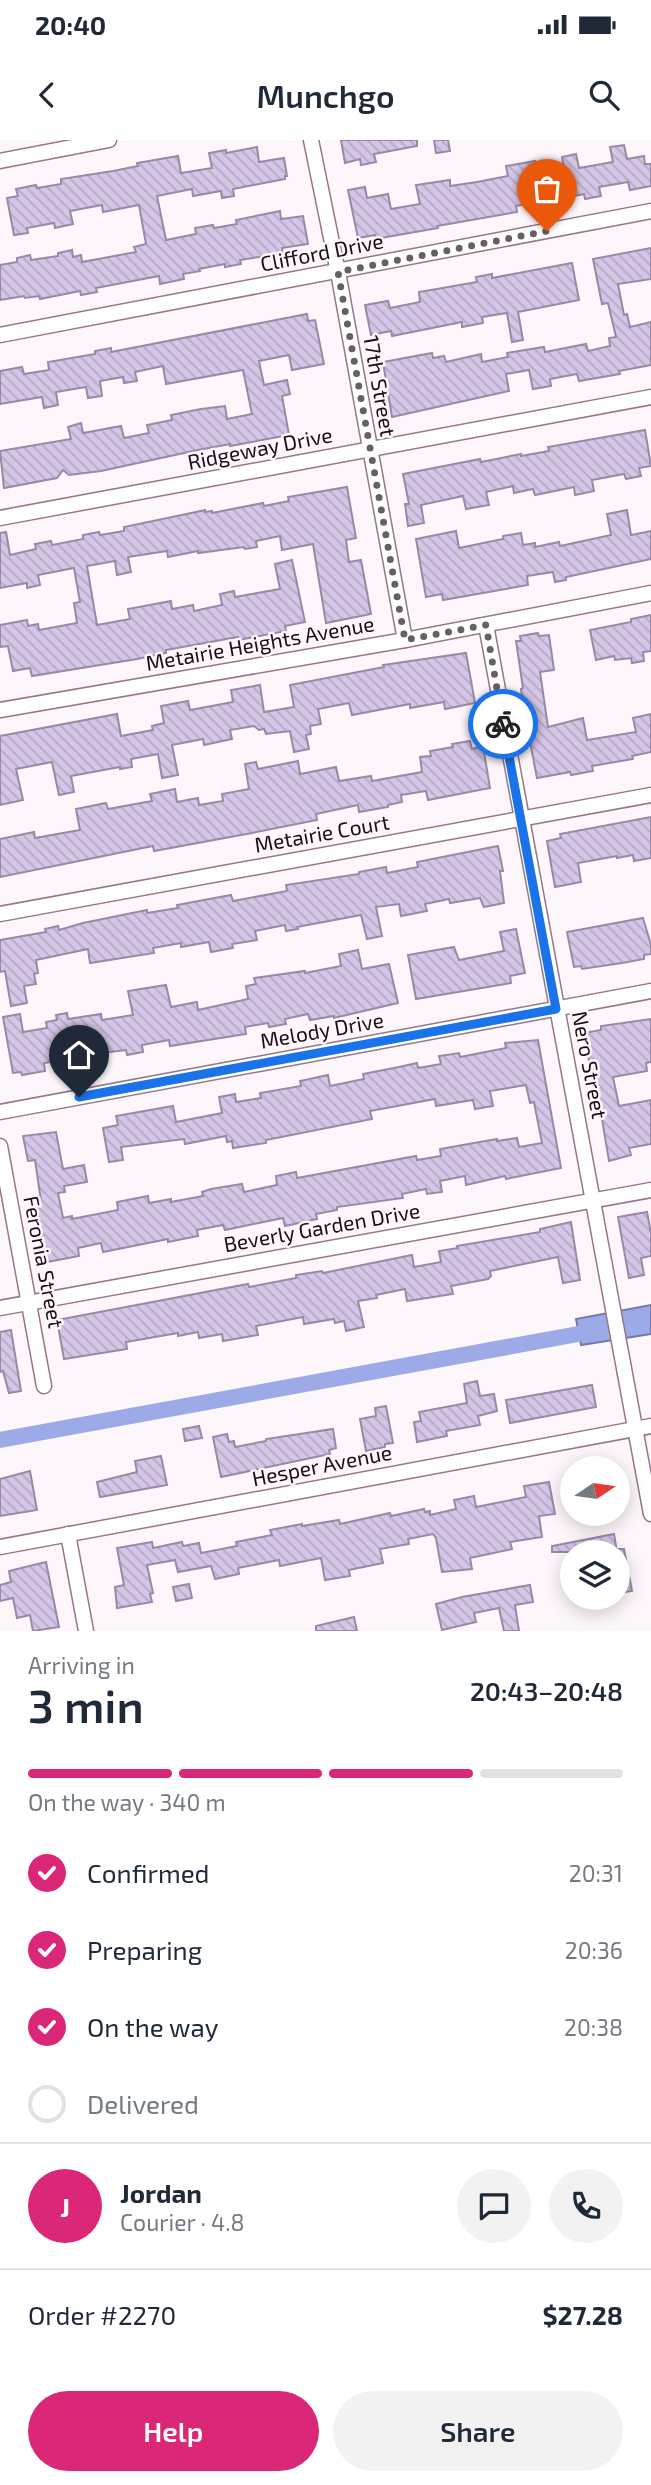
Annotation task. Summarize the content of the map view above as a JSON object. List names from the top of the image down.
{
  "streets": {
    "street": [
      "Clifford Drive",
      "17th Street",
      "Ridgeway Drive",
      "Metairie Heights Avenue",
      "Metairie Court",
      "Melody Drive",
      "Nero Street",
      "Beverly Garden Drive",
      "Feronia Street",
      "Hesper Avenue"
    ]
  },
  "crossings": [
    ["Clifford Drive", "17th Street"],
    ["17th Street", "Ridgeway Drive"],
    ["17th Street", "Metairie Heights Avenue"],
    ["Metairie Heights Avenue", "Nero Street"],
    ["Metairie Court", "Nero Street"],
    ["Melody Drive", "Nero Street"],
    ["Nero Street", "Beverly Garden Drive"],
    ["Nero Street", "Hesper Avenue"],
    ["Beverly Garden Drive", "Feronia Street"]
  ],
  "north": "right",
  "page": {
    "status": "20:40",
    "header": "Munchgo",
    "heading": ["3 min", "Arriving in", "20:43–20:48"],
    "panel": [
      "Jordan",
      "Courier · 4.8",
      "Order #2270",
      "$27.28"
    ],
    "bar": "On the way · 340 m",
    "list": [
      ["Confirmed", "20:31"],
      ["Preparing", "20:36"],
      ["On the way", "20:38"],
      "Delivered"
    ],
    "round": "J",
    "buttons": ["Help", "Share"]
  }
}
